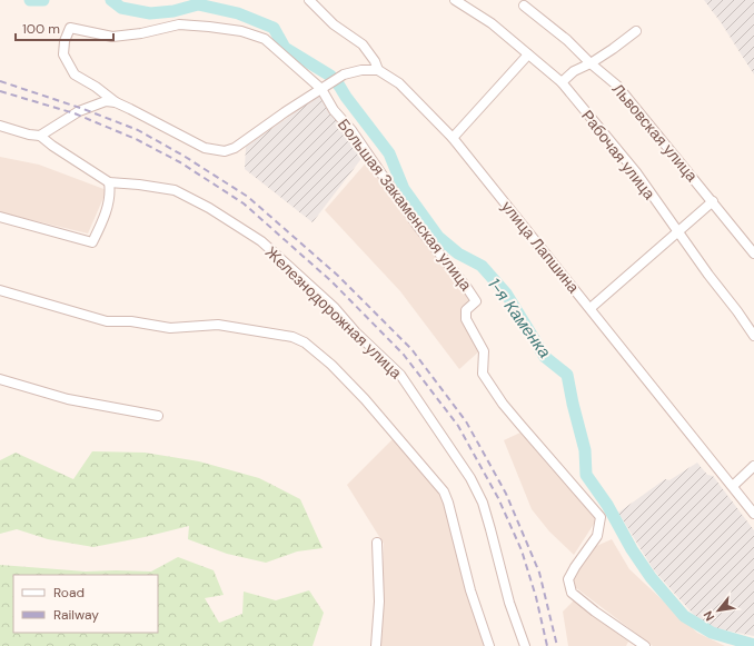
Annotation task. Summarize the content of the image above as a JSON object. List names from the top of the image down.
{
  "streets": {
    "street": [
      "Львовская улица",
      "Рабочая улица",
      "Большая Закаменская улица",
      "улица Лапшина",
      "Железнодорожная улица"
    ]
  },
  "water": ["1-я Каменка"],
  "legend": ["Road", "Railway"],
  "scale_bar": "100 m",
  "north": "bottom left"
}
